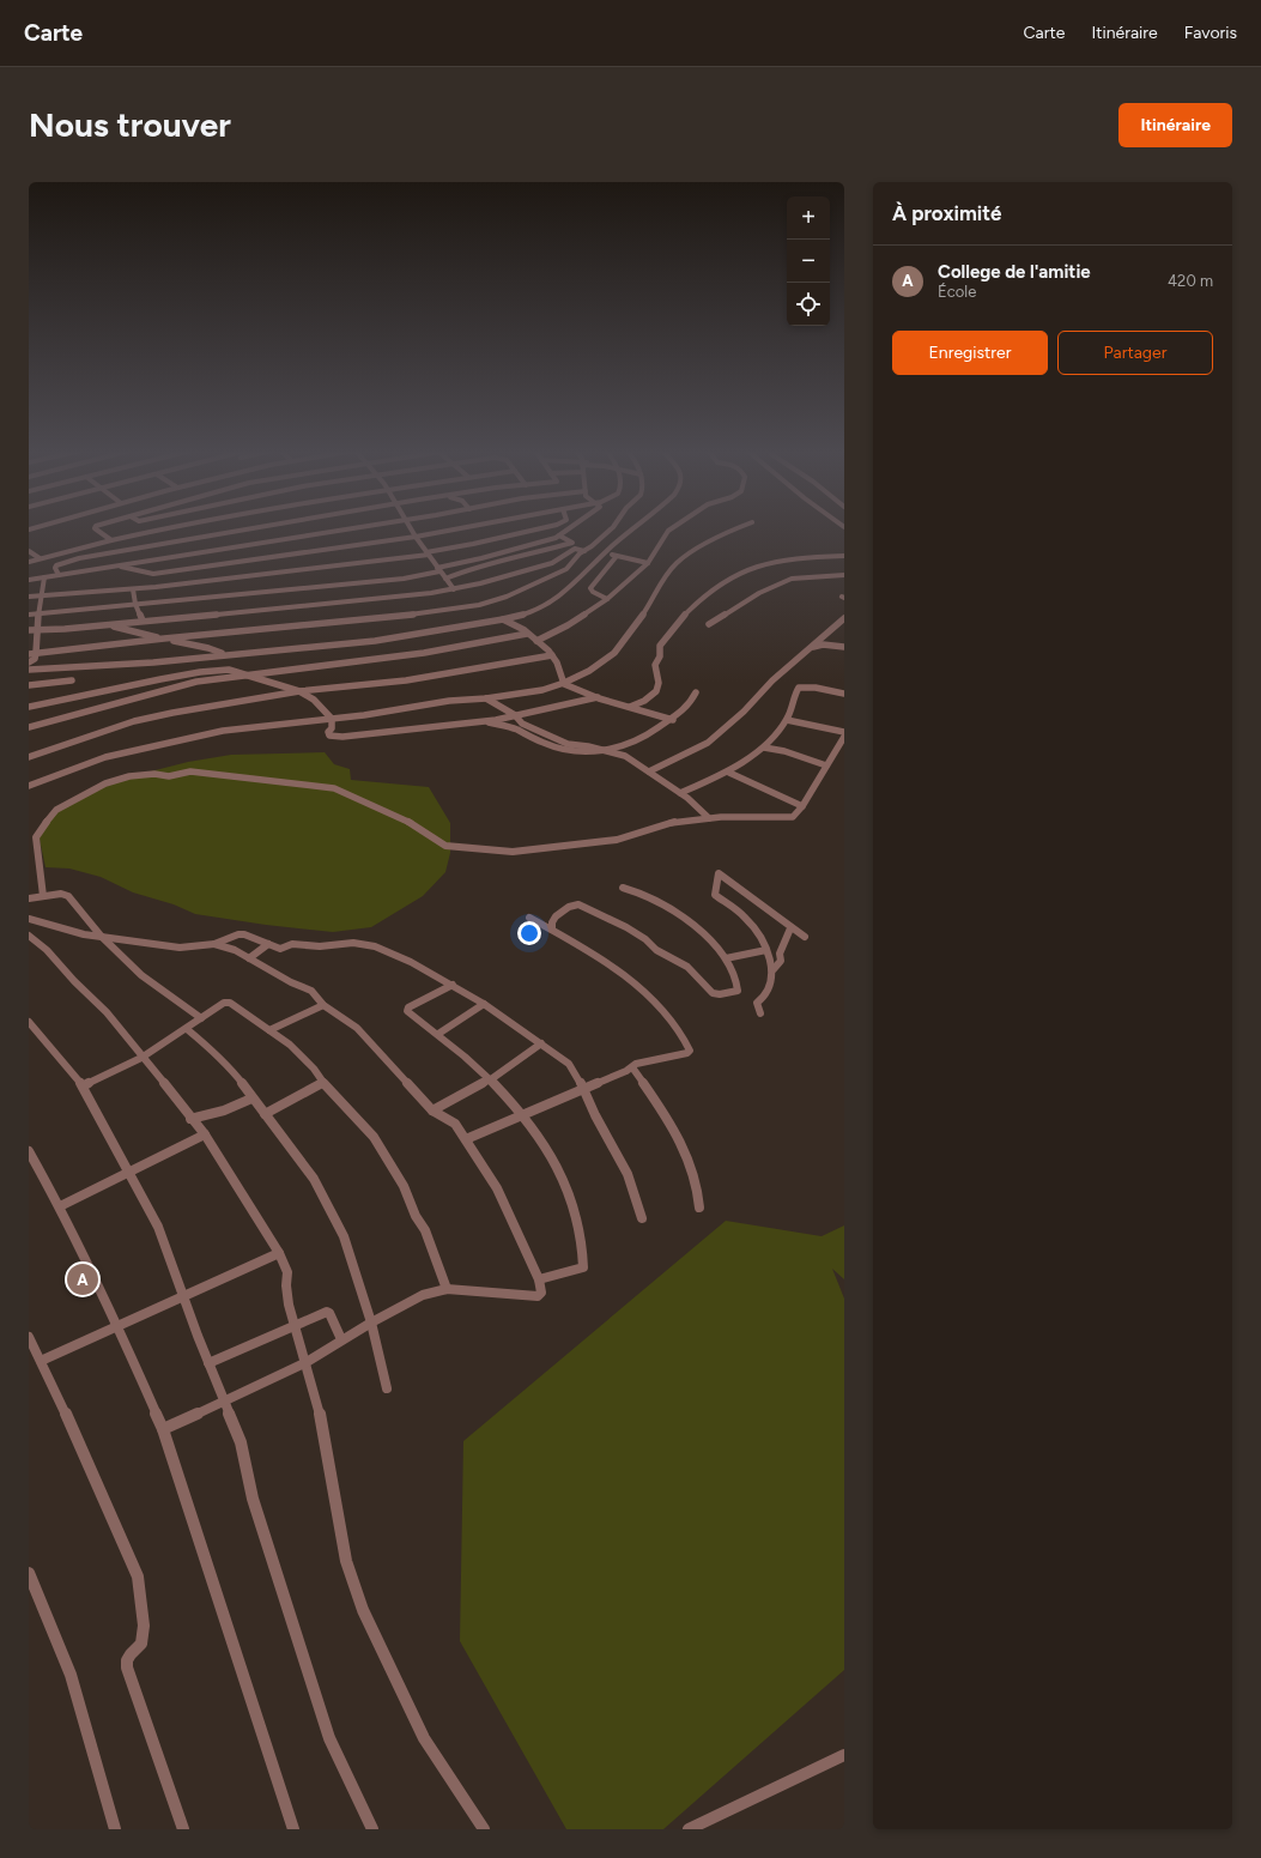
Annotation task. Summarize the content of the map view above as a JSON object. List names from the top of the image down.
{
  "page": {
    "header": "Carte",
    "nav": ["Carte", "Itinéraire", "Favoris"],
    "buttons": [
      "Itinéraire",
      ["Enregistrer", "Partager"]
    ],
    "title": "Nous trouver",
    "heading": "À proximité",
    "map_buttons": ["+", "−"],
    "list": [
      {
        "mark": "A",
        "name": "College de l'amitie",
        "note": "École",
        "value": "420 m"
      }
    ],
    "pins": "A"
  }
}
